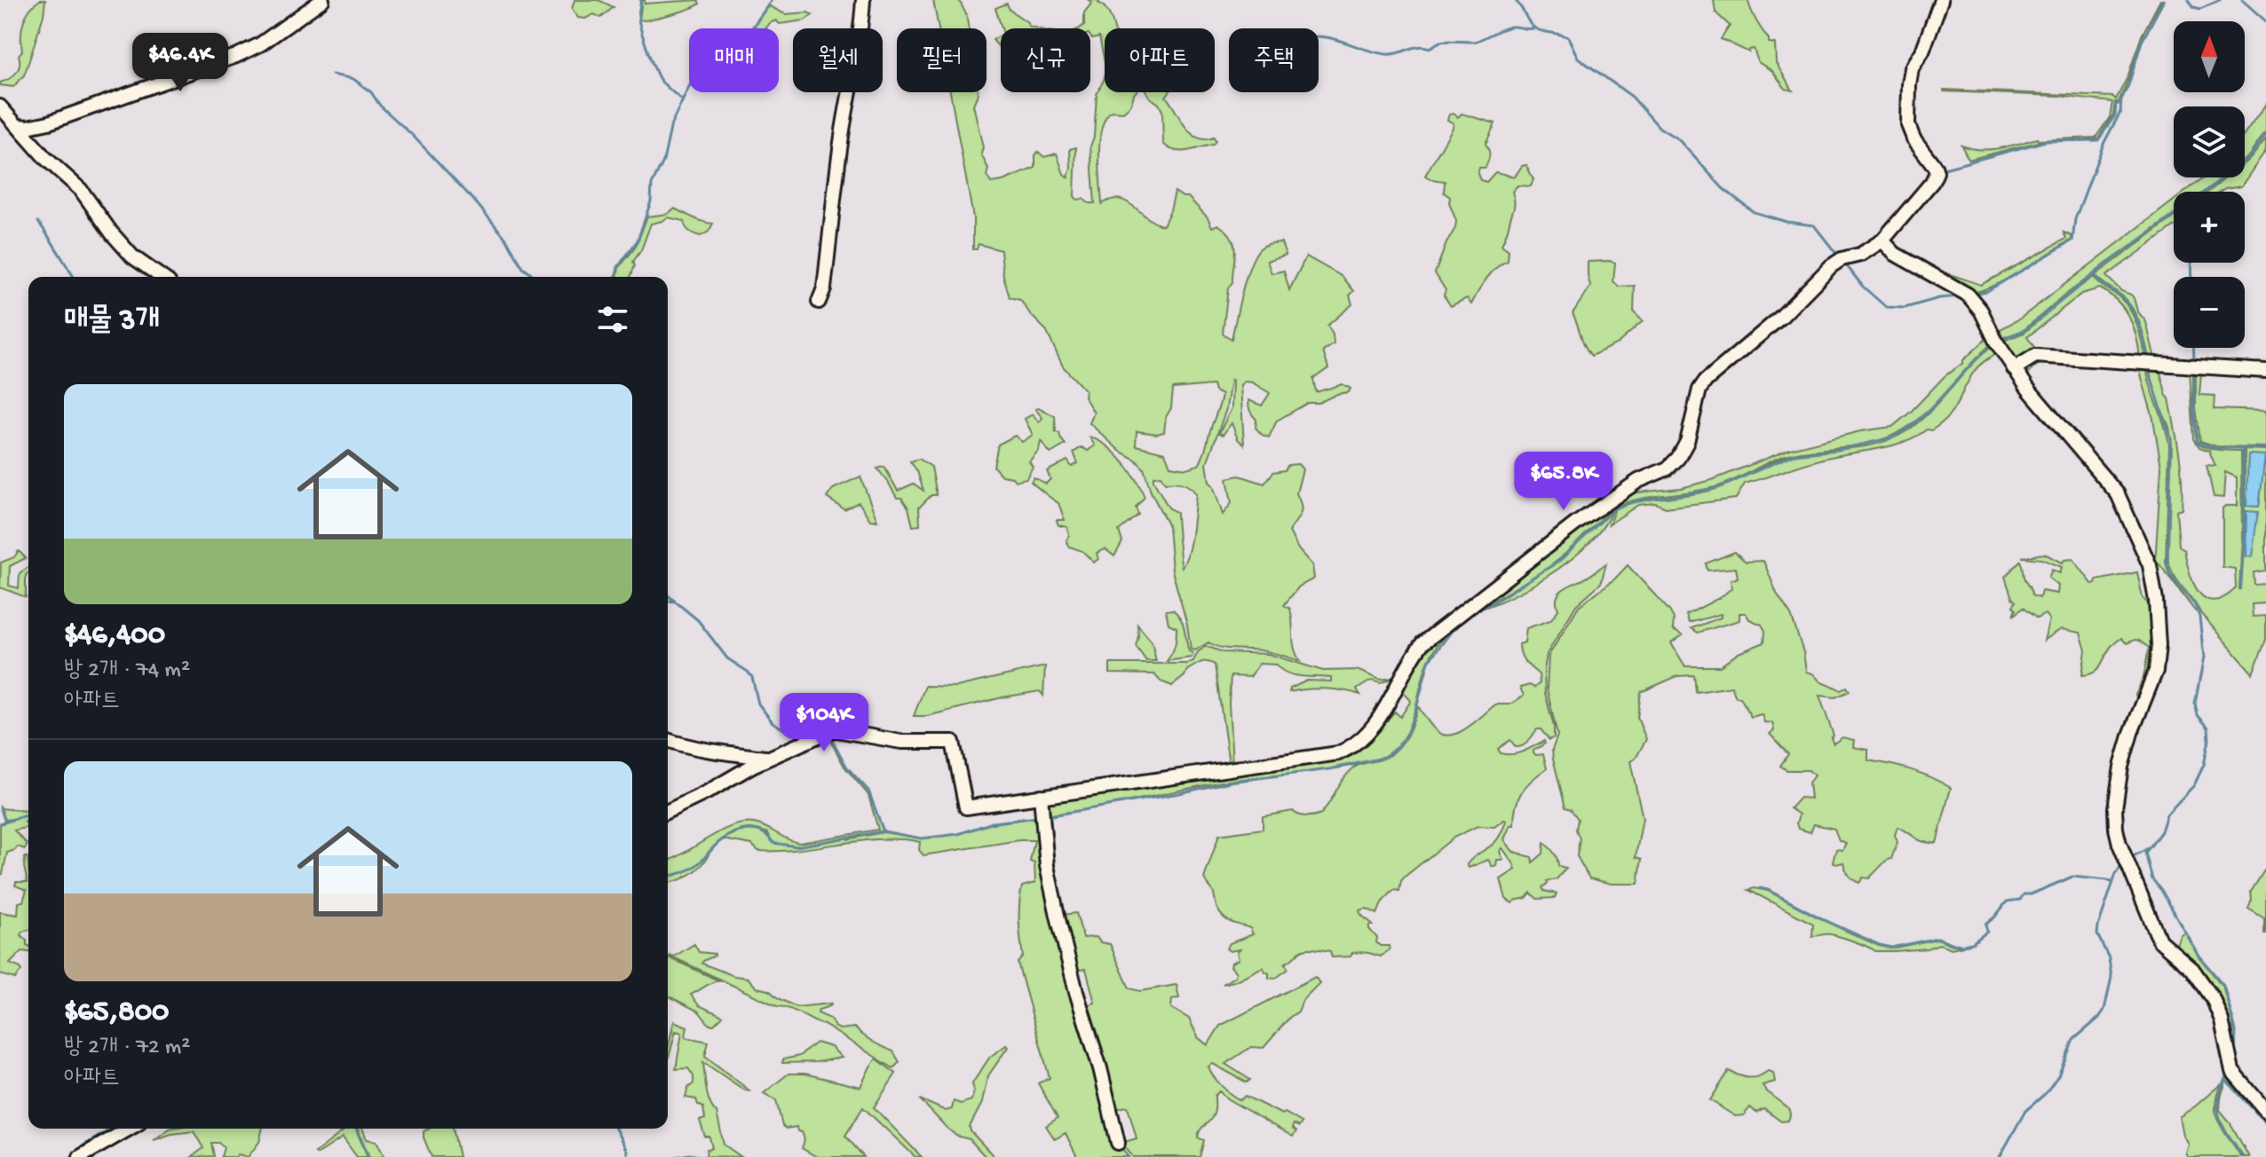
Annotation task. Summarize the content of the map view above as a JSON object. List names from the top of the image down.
{
  "north": "top",
  "page": {
    "map_buttons": ["+", "−"],
    "chip": [
      "매매",
      "월세",
      "필터",
      "신규",
      "아파트",
      "주택"
    ],
    "price": ["$46.4K", "$65.8K", "$104K"],
    "heading": "매물 3개",
    "list": [
      {
        "name": "$46,400",
        "note": "방 2개 · 74 m² · 아파트"
      },
      {
        "name": "$65,800",
        "note": "방 2개 · 72 m² · 아파트"
      }
    ]
  }
}
